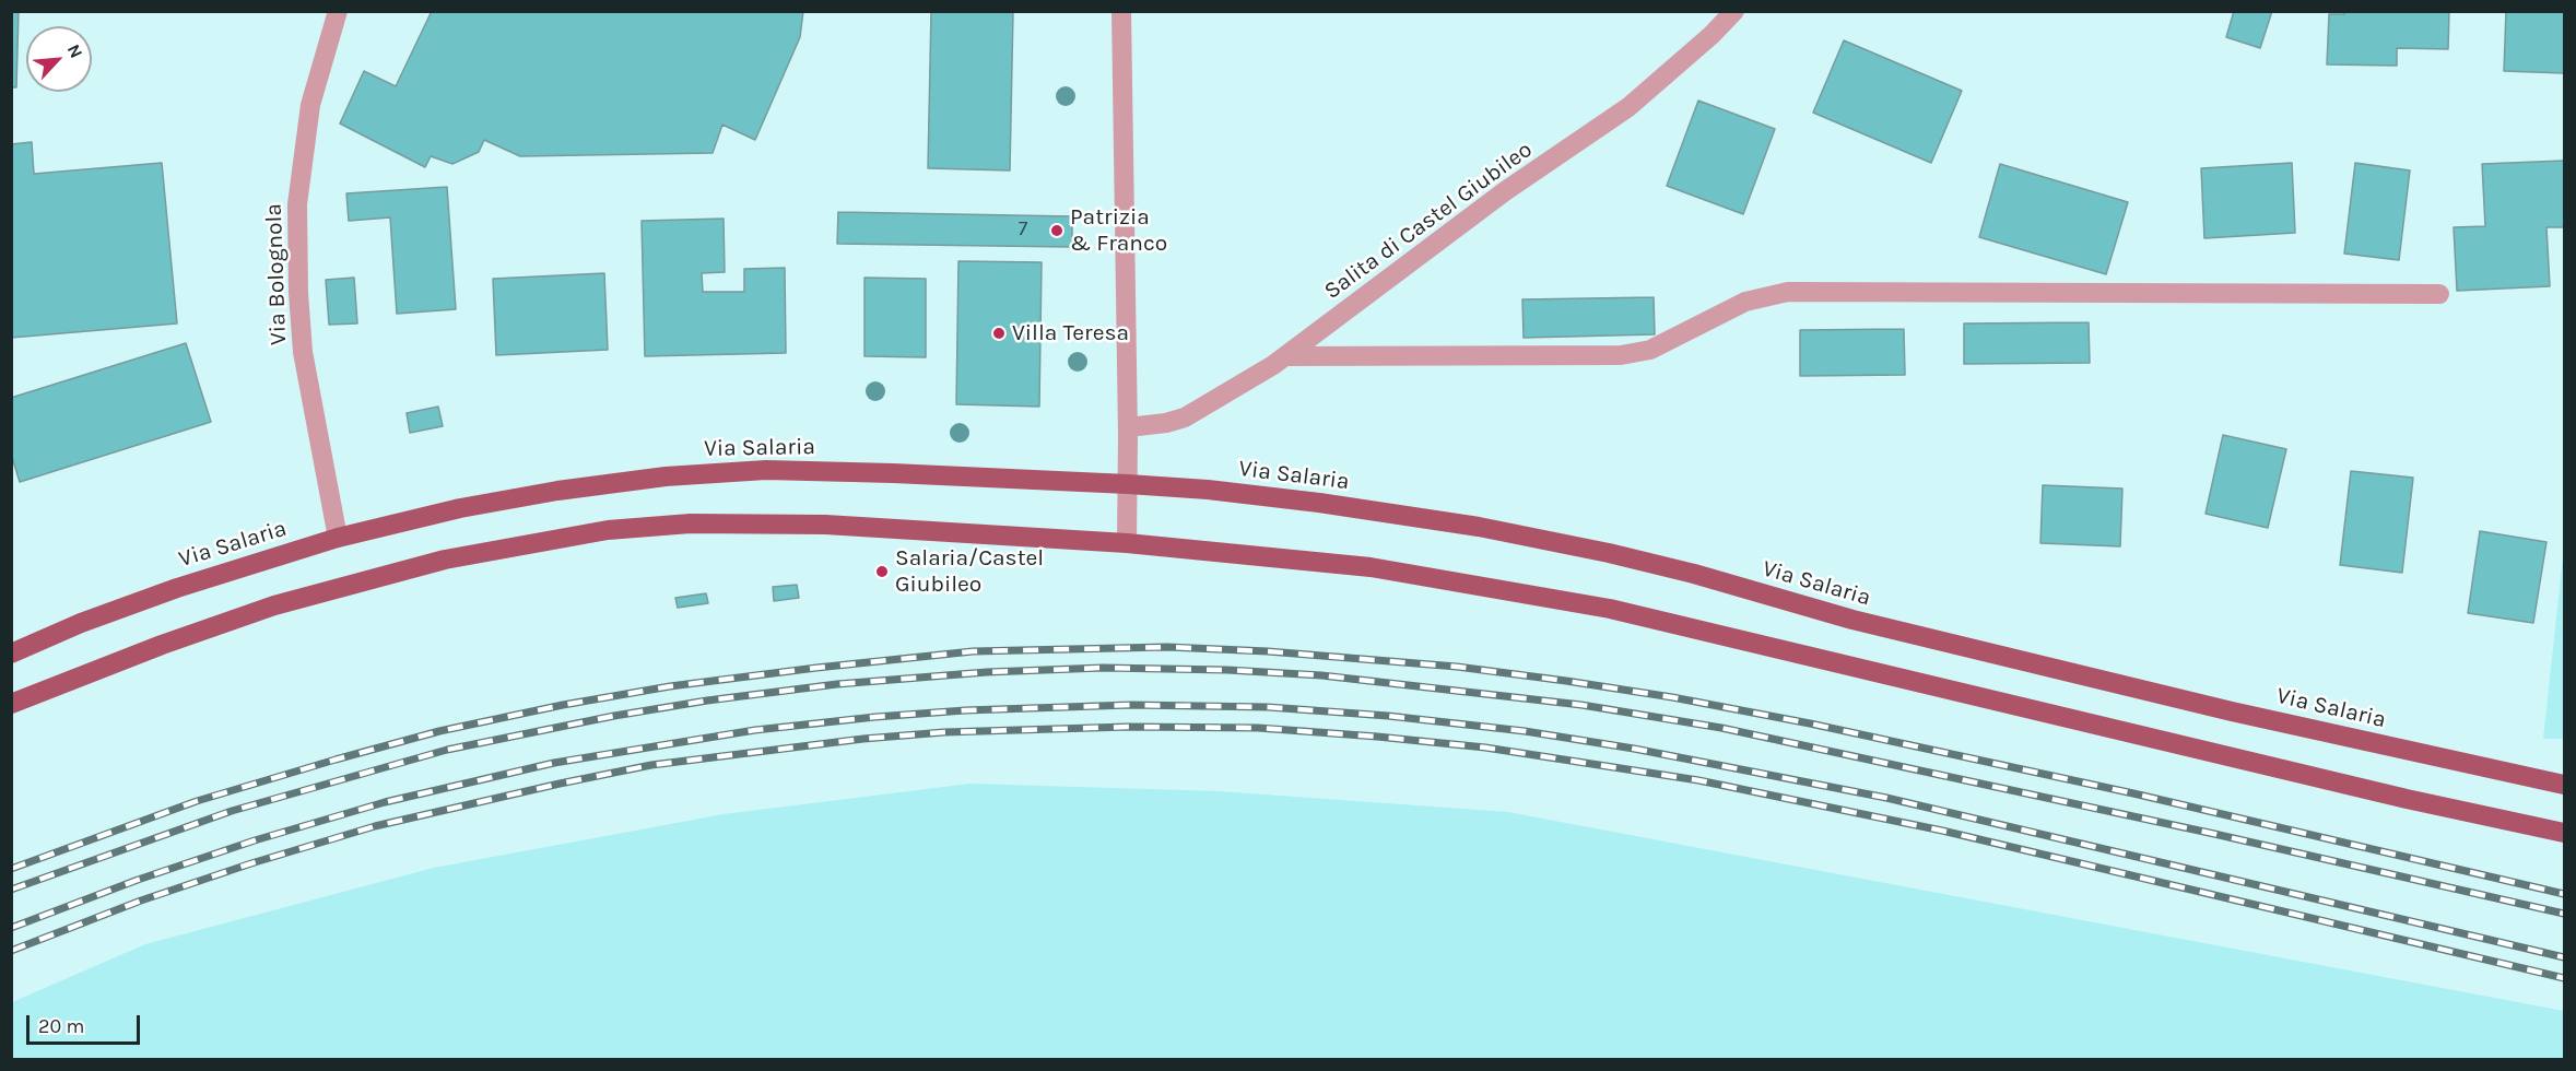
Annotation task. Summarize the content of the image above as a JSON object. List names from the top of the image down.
{
  "streets": {
    "main road": ["Via Salaria"],
    "street": ["Salita di Castel Giubileo", "Via Bolognola"]
  },
  "crossings": [
    ["Via Bolognola", "Via Salaria"]
  ],
  "places": ["Patrizia & Franco", "Villa Teresa", "Salaria/Castel Giubileo"],
  "house_numbers": ["7"],
  "scale_bar": "20 m",
  "north": "top right"
}
